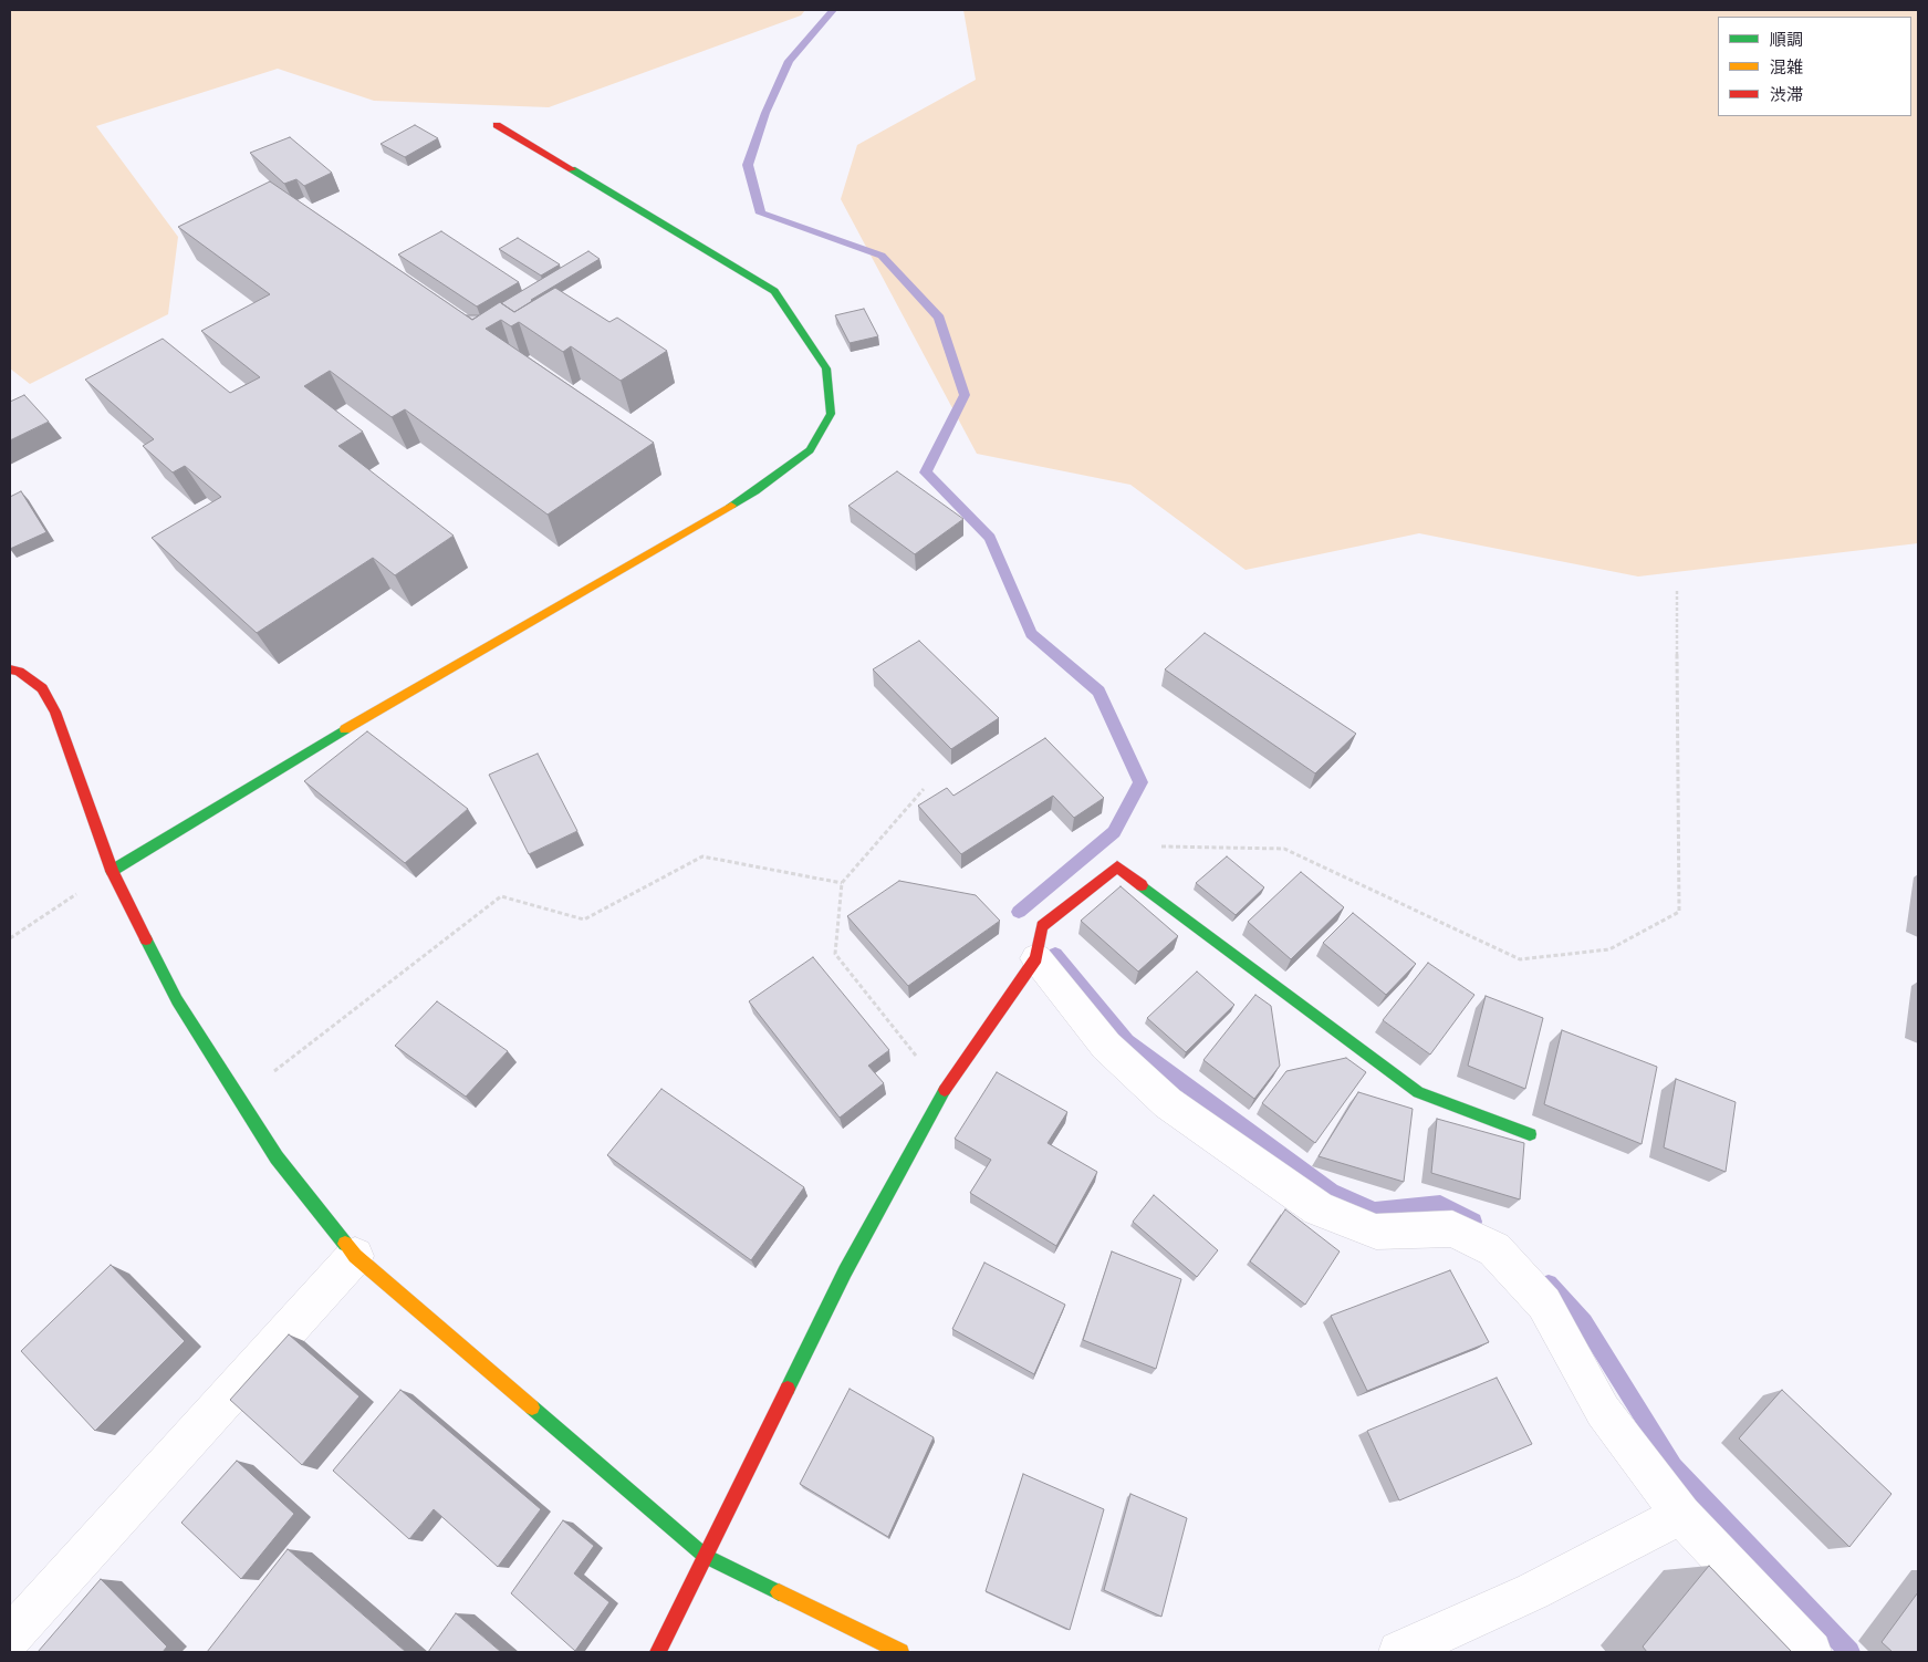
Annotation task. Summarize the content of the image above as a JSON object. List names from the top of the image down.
{
  "legend": ["順調", "混雑", "渋滞"]
}
